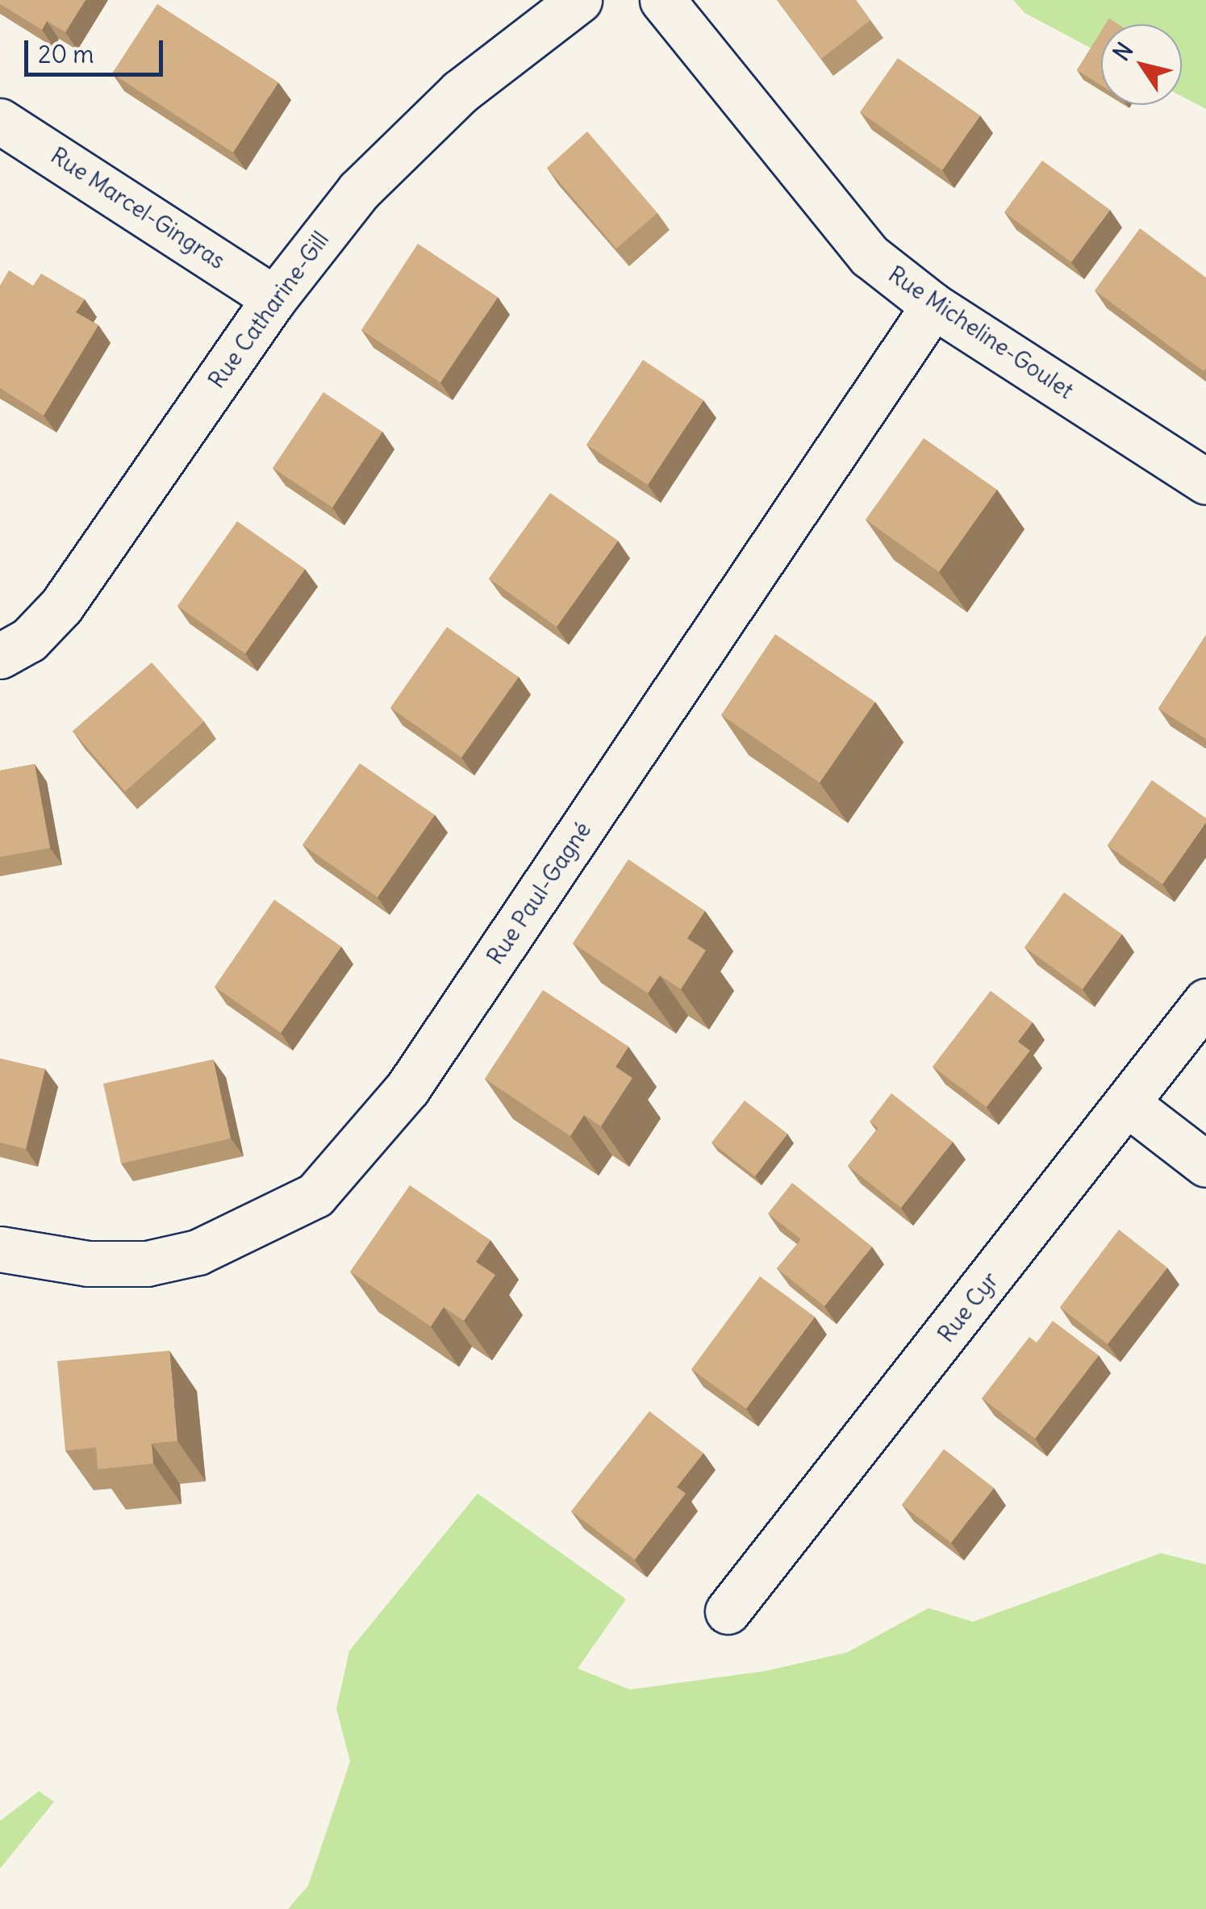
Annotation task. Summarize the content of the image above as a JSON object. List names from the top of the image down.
{
  "streets": {
    "street": [
      "Rue Marcel-Gingras",
      "Rue Catharine-Gill",
      "Rue Micheline-Goulet",
      "Rue Paul-Gagné",
      "Rue Cyr"
    ]
  },
  "crossings": [
    ["Rue Marcel-Gingras", "Rue Catharine-Gill"],
    ["Rue Micheline-Goulet", "Rue Paul-Gagné"]
  ],
  "scale_bar": "20 m",
  "north": "top left"
}
